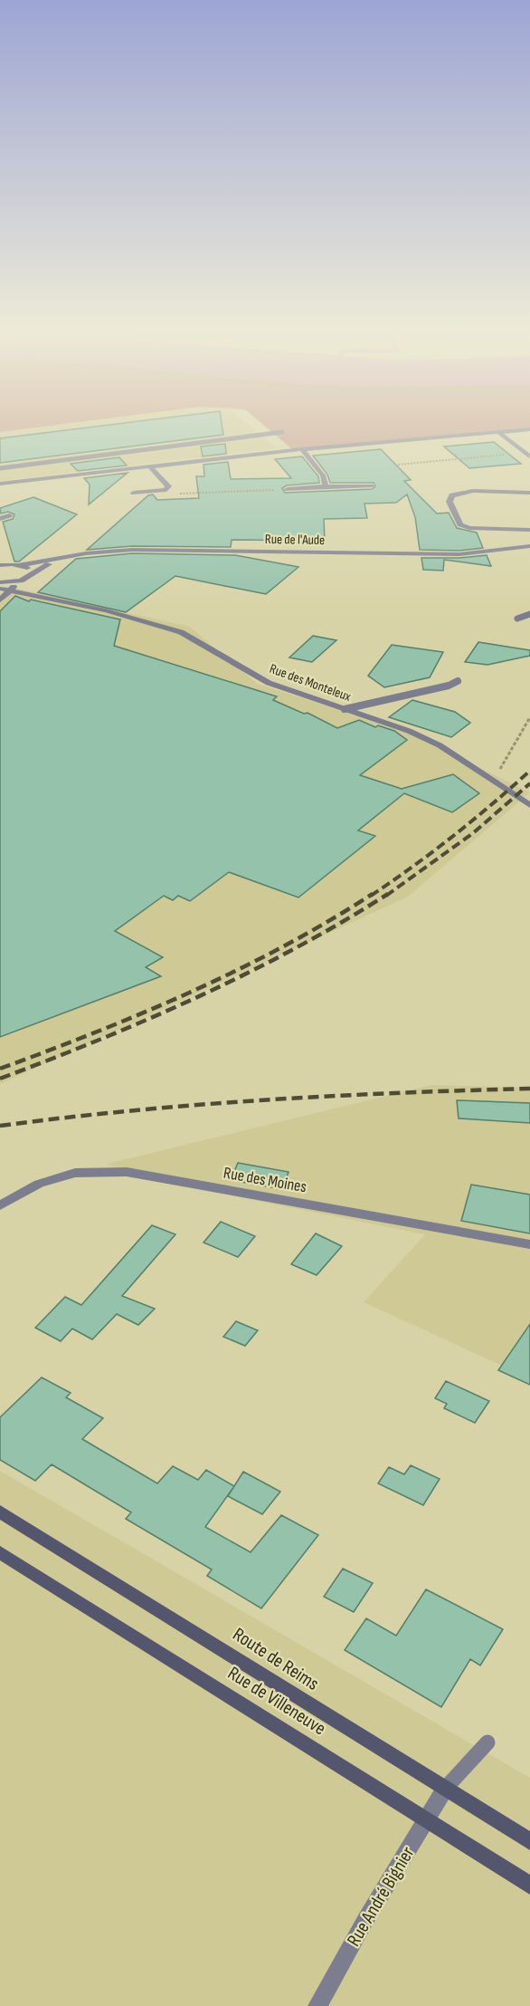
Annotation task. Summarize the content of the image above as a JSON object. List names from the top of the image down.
{
  "streets": {
    "main road": ["Route de Reims", "Rue de Villeneuve"],
    "street": [
      "Rue de l'Aude",
      "Rue des Monteleux",
      "Rue des Moines",
      "Rue André Bignier"
    ]
  },
  "crossings": [
    ["Route de Reims", "Rue André Bignier"],
    ["Rue de Villeneuve", "Rue André Bignier"]
  ]
}
